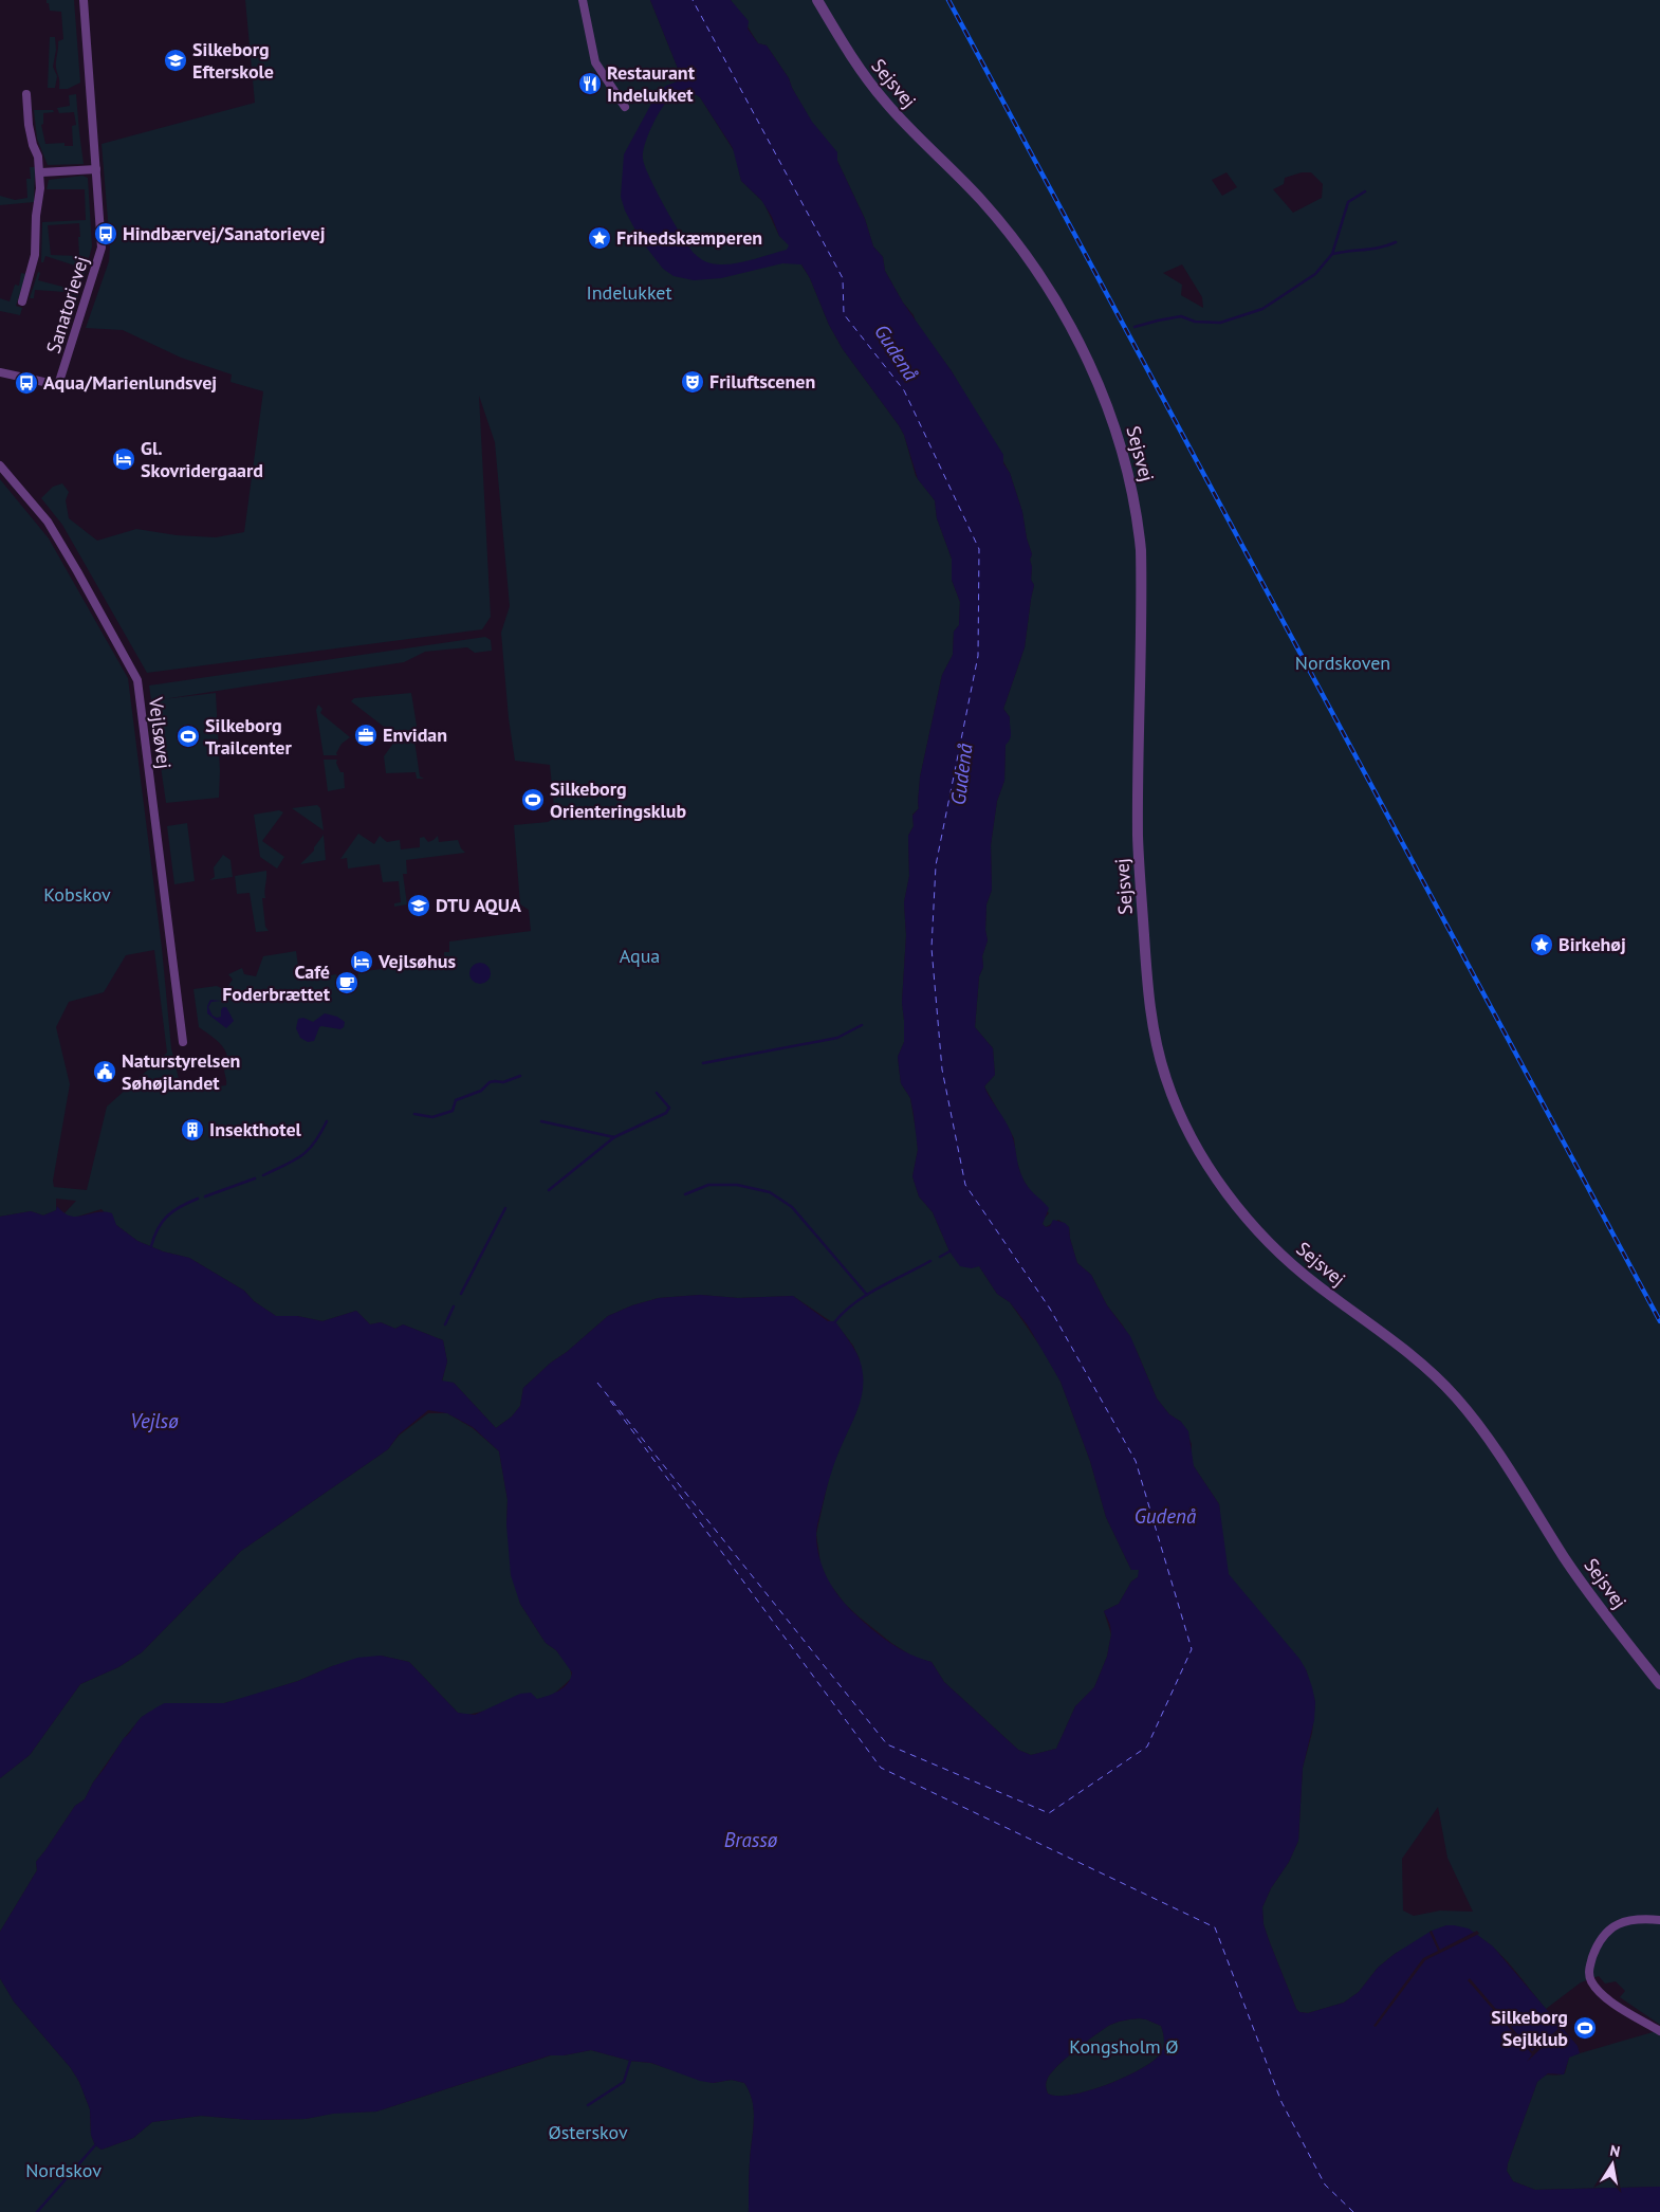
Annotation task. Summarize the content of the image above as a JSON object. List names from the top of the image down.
{
  "streets": {
    "street": ["Sejsvej", "Sanatorievej", "Vejlsøvej"]
  },
  "water": ["Gudenå", "Vejlsø", "Brassø"],
  "parks": [
    "Indelukket",
    "Nordskoven",
    "Kobskov",
    "Aqua",
    "Kongsholm Ø",
    "Østerskov",
    "Nordskov"
  ],
  "places": {
    "school or university": ["Silkeborg Efterskole", "DTU AQUA"],
    "restaurant": ["Restaurant Indelukket"],
    "bus stop": ["Hindbærvej/Sanatorievej", "Aqua/Marienlundsvej"],
    "place": ["Frihedskæmperen", "Birkehøj"],
    "theatre": ["Friluftscenen"],
    "hotel": ["Gl. Skovridergaard", "Vejlsøhus"],
    "office": ["Envidan"],
    "sports": ["Silkeborg Trailcenter", "Silkeborg Orienteringsklub", "Silkeborg Sejlklub"],
    "cafe": ["Café Foderbrættet"],
    "public building": ["Naturstyrelsen Søhøjlandet"],
    "building": ["Insekthotel"]
  },
  "north": "top"
}
